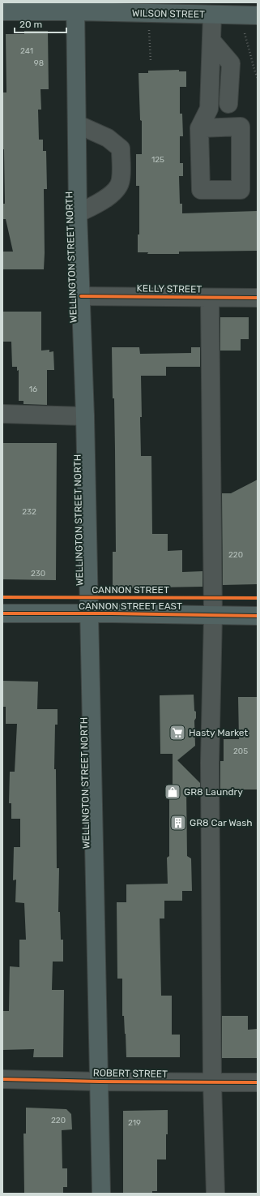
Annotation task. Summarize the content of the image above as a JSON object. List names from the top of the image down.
{
  "streets": {
    "main road": ["WILSON STREET", "WELLINGTON STREET NORTH", "CANNON STREET EAST"],
    "street": ["KELLY STREET", "ROBERT STREET"],
    "cycle path": ["CANNON STREET"]
  },
  "crossings": [
    ["WILSON STREET", "WELLINGTON STREET NORTH"],
    ["WELLINGTON STREET NORTH", "KELLY STREET"],
    ["WELLINGTON STREET NORTH", "CANNON STREET EAST"],
    ["WELLINGTON STREET NORTH", "ROBERT STREET"]
  ],
  "places": {
    "supermarket": ["Hasty Market"],
    "shop": ["GR8 Laundry"],
    "building": ["GR8 Car Wash"]
  },
  "house_numbers": [
    "241",
    "98",
    "125",
    "16",
    "232",
    "220",
    "230",
    "205",
    "220",
    "219"
  ],
  "scale_bar": "20 m"
}
